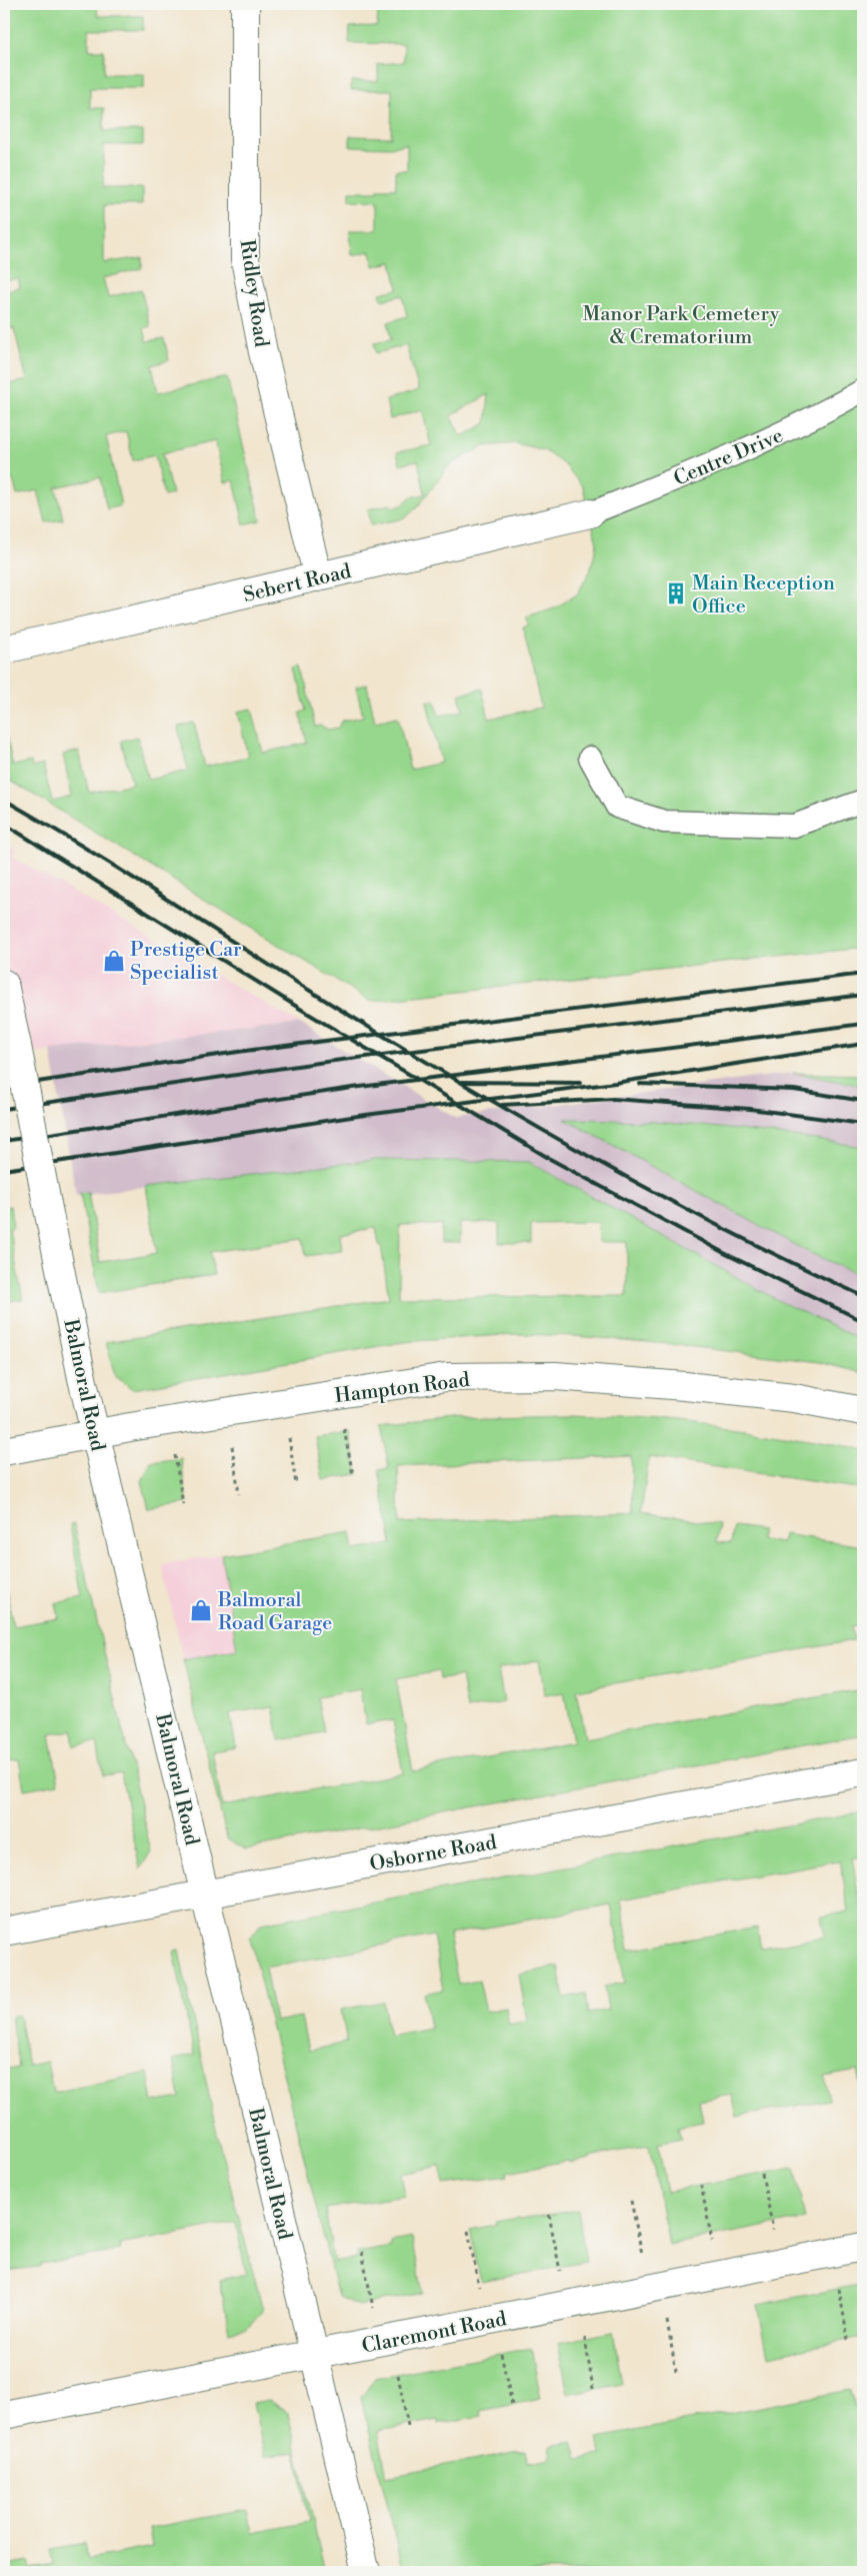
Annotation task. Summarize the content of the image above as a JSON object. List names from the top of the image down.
{
  "streets": {
    "street": [
      "Ridley Road",
      "Sebert Road",
      "Balmoral Road",
      "Hampton Road",
      "Osborne Road",
      "Claremont Road"
    ],
    "lane": ["Centre Drive"]
  },
  "crossings": [
    ["Ridley Road", "Sebert Road"],
    ["Centre Drive", "Sebert Road"],
    ["Balmoral Road", "Hampton Road"],
    ["Balmoral Road", "Osborne Road"],
    ["Balmoral Road", "Claremont Road"]
  ],
  "parks": ["Manor Park Cemetery & Crematorium"],
  "places": {
    "building": ["Main Reception Office"],
    "shop": ["Prestige Car Specialist", "Balmoral Road Garage"]
  }
}
